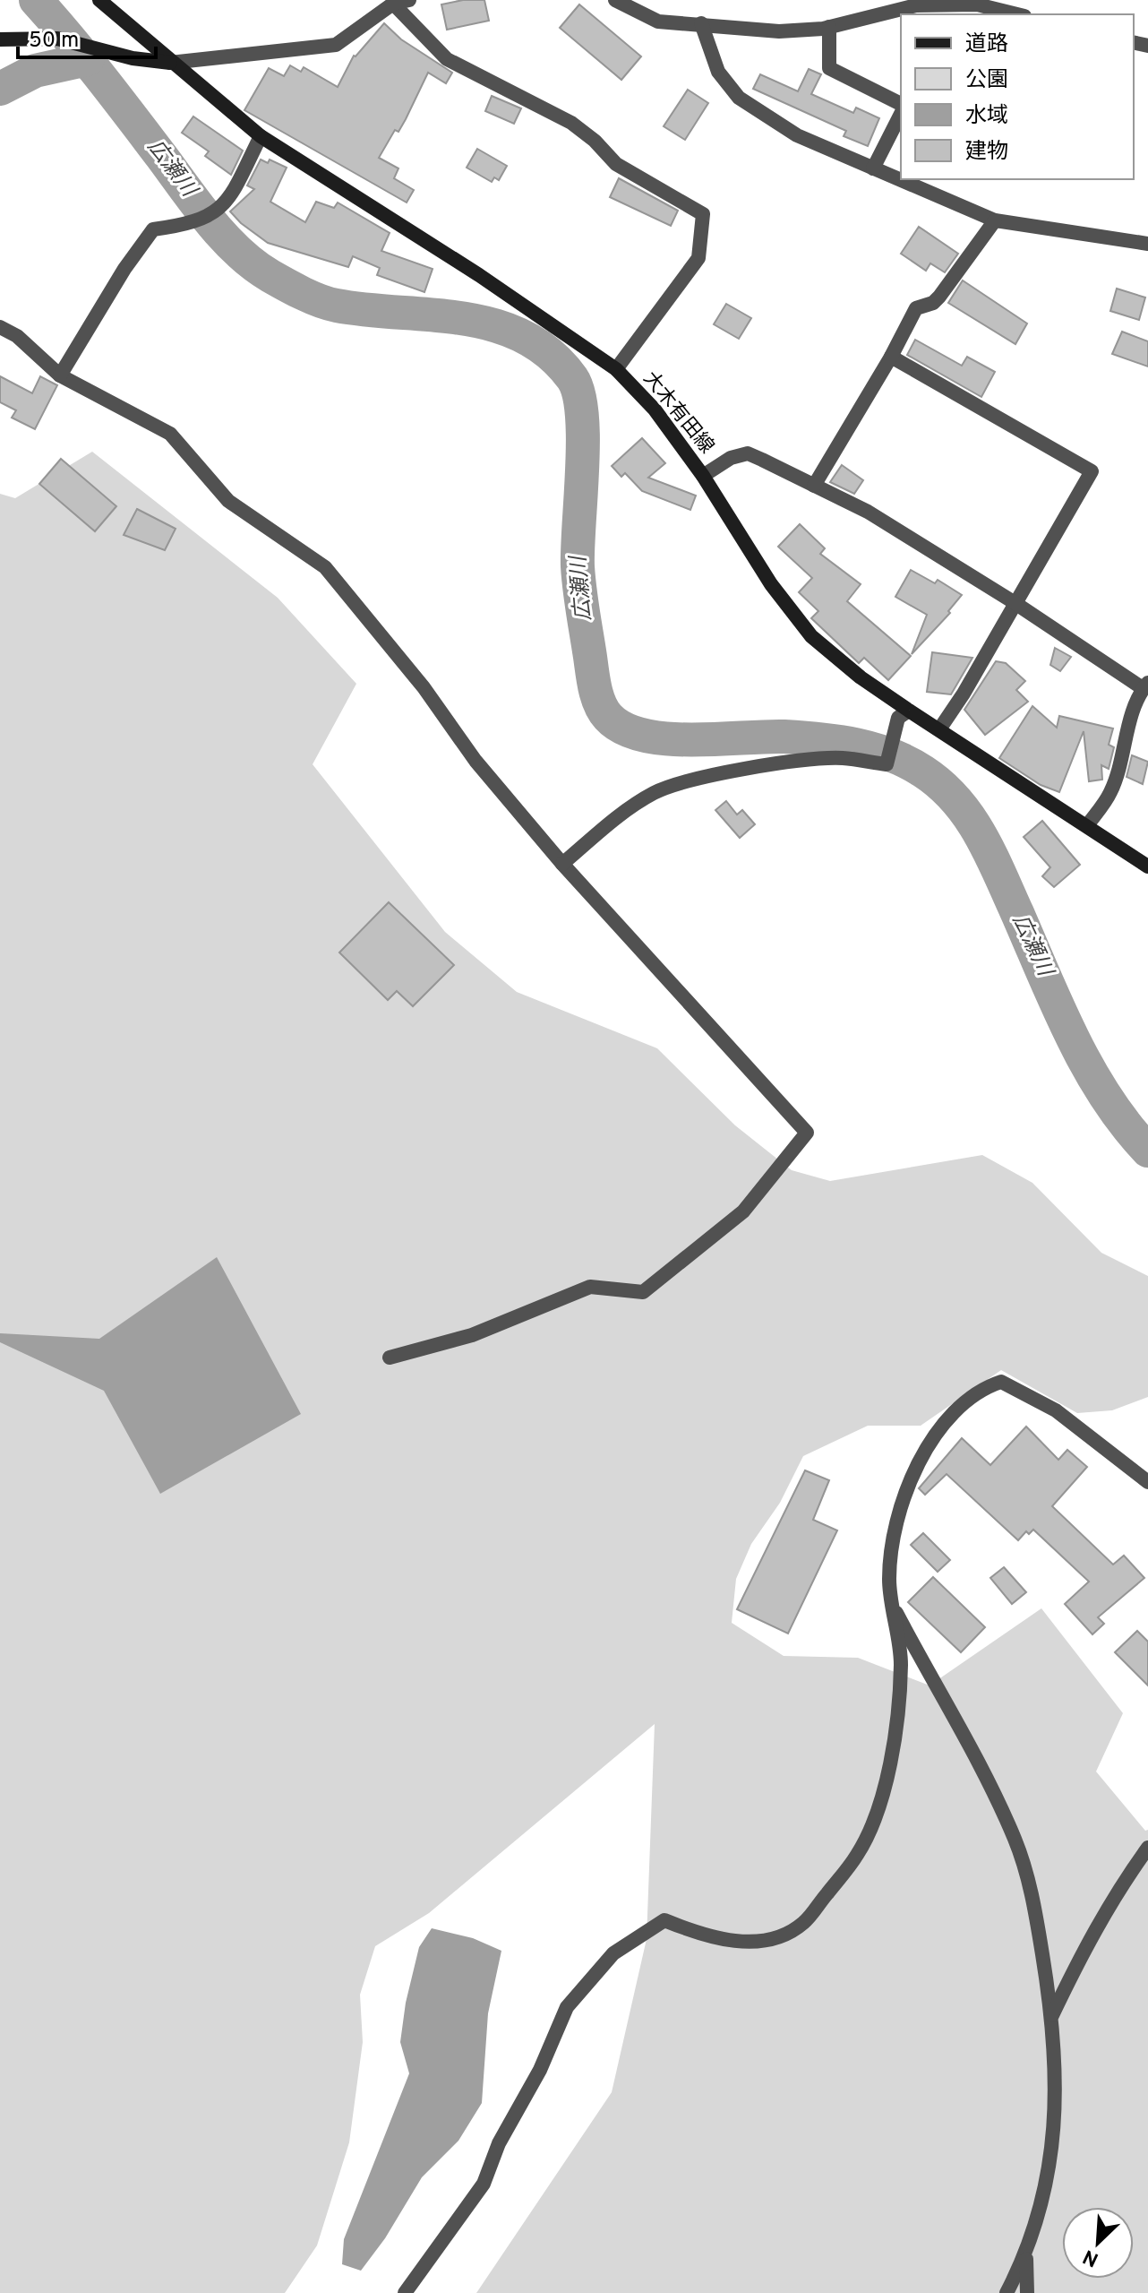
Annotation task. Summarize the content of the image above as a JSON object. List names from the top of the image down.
{
  "streets": {
    "main road": ["大木有田線"]
  },
  "water": ["広瀬川"],
  "legend": [
    "道路",
    "公園",
    "水域",
    "建物"
  ],
  "scale_bar": "50 m",
  "north": "bottom left"
}
